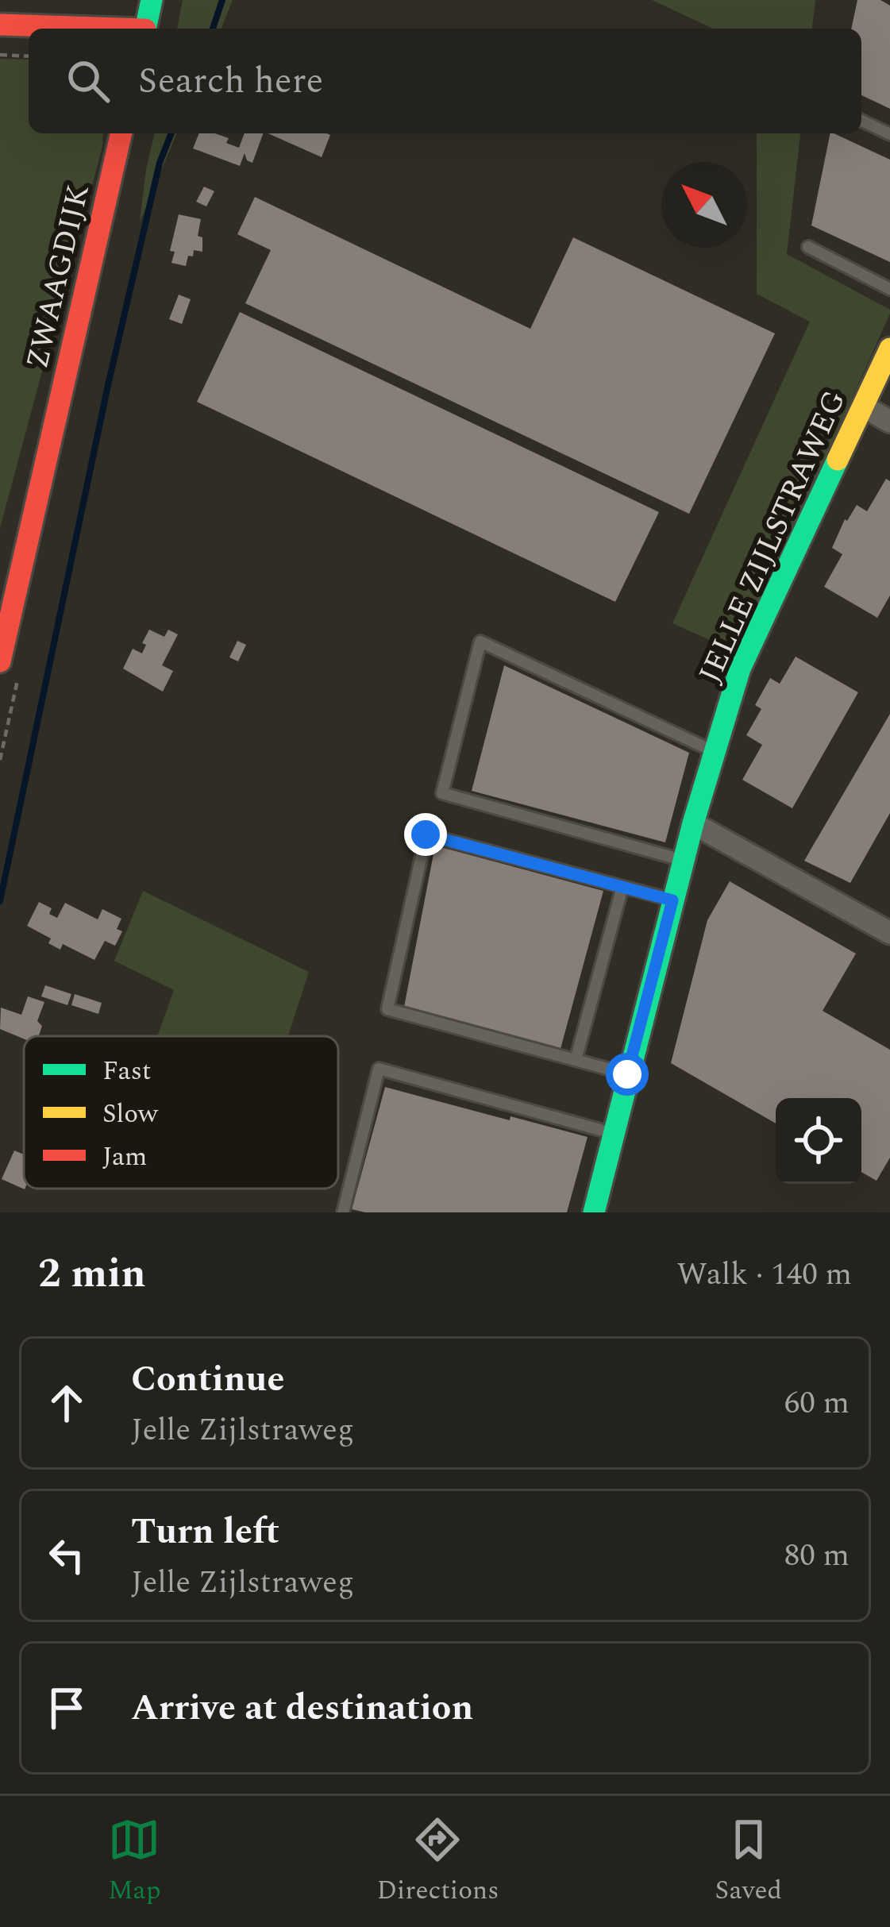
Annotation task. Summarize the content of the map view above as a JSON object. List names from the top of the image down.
{
  "streets": {
    "street": ["ZWAAGDIJK", "JELLE ZIJLSTRAWEG"]
  },
  "legend": ["Fast", "Slow", "Jam"],
  "north": "top left",
  "page": {
    "search": "Search here",
    "heading": ["2 min", "Walk · 140 m"],
    "list": [
      ["Continue", "Jelle Zijlstraweg", "60 m"],
      ["Turn left", "Jelle Zijlstraweg", "80 m"],
      "Arrive at destination"
    ],
    "nav": ["Map", "Directions", "Saved"]
  }
}
